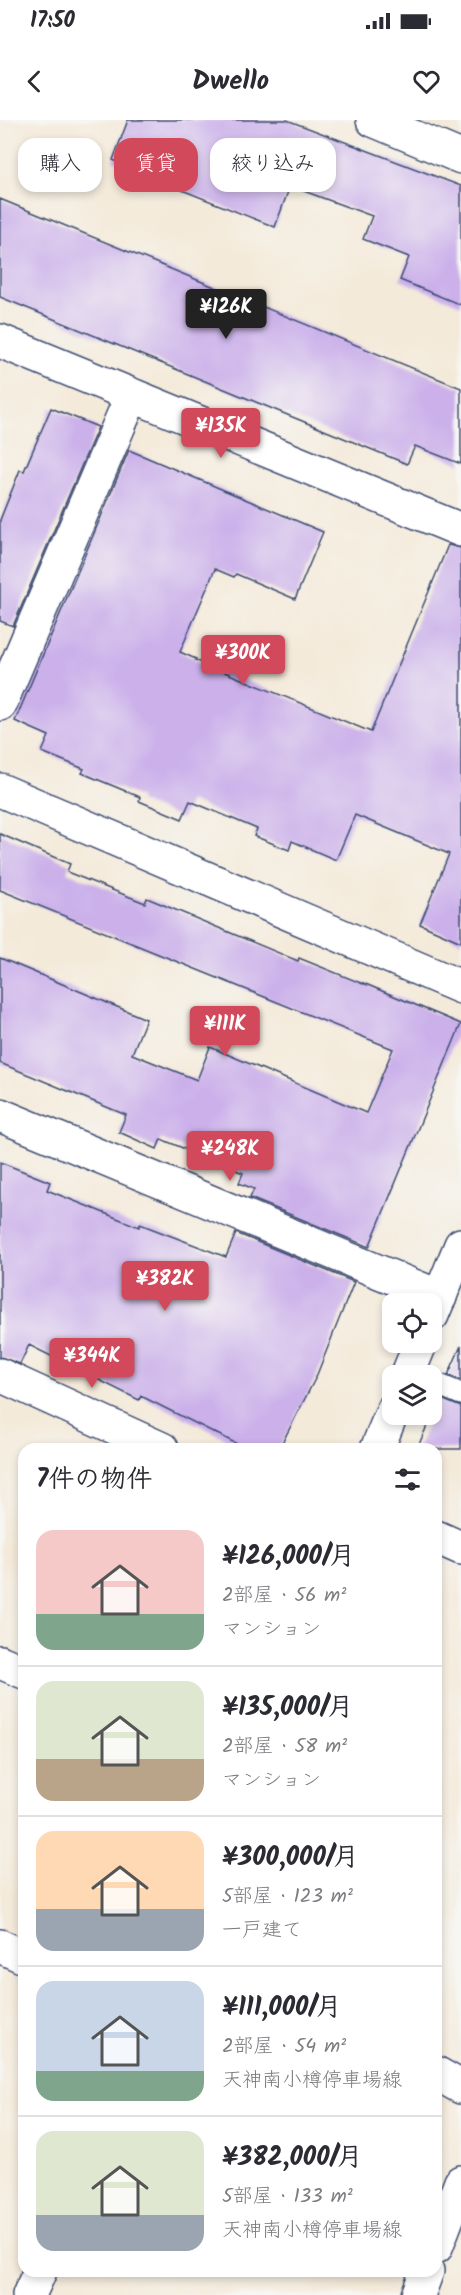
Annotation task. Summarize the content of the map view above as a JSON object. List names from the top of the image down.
{
  "page": {
    "status": "17:50",
    "header": "Dwello",
    "chip": ["購入", "賃貸", "絞り込み"],
    "price": [
      "¥126K",
      "¥135K",
      "¥300K",
      "¥111K",
      "¥248K",
      "¥382K",
      "¥344K"
    ],
    "heading": "7件の物件",
    "list": [
      {
        "name": "¥126,000/月",
        "note": "2部屋 · 56 m² · マンション"
      },
      {
        "name": "¥135,000/月",
        "note": "2部屋 · 58 m² · マンション"
      },
      {
        "name": "¥300,000/月",
        "note": "5部屋 · 123 m² · 一戸建て"
      },
      {
        "name": "¥111,000/月",
        "note": "2部屋 · 54 m² · 天神南小樽停車場線"
      },
      {
        "name": "¥382,000/月",
        "note": "5部屋 · 133 m² · 天神南小樽停車場線"
      }
    ]
  }
}
